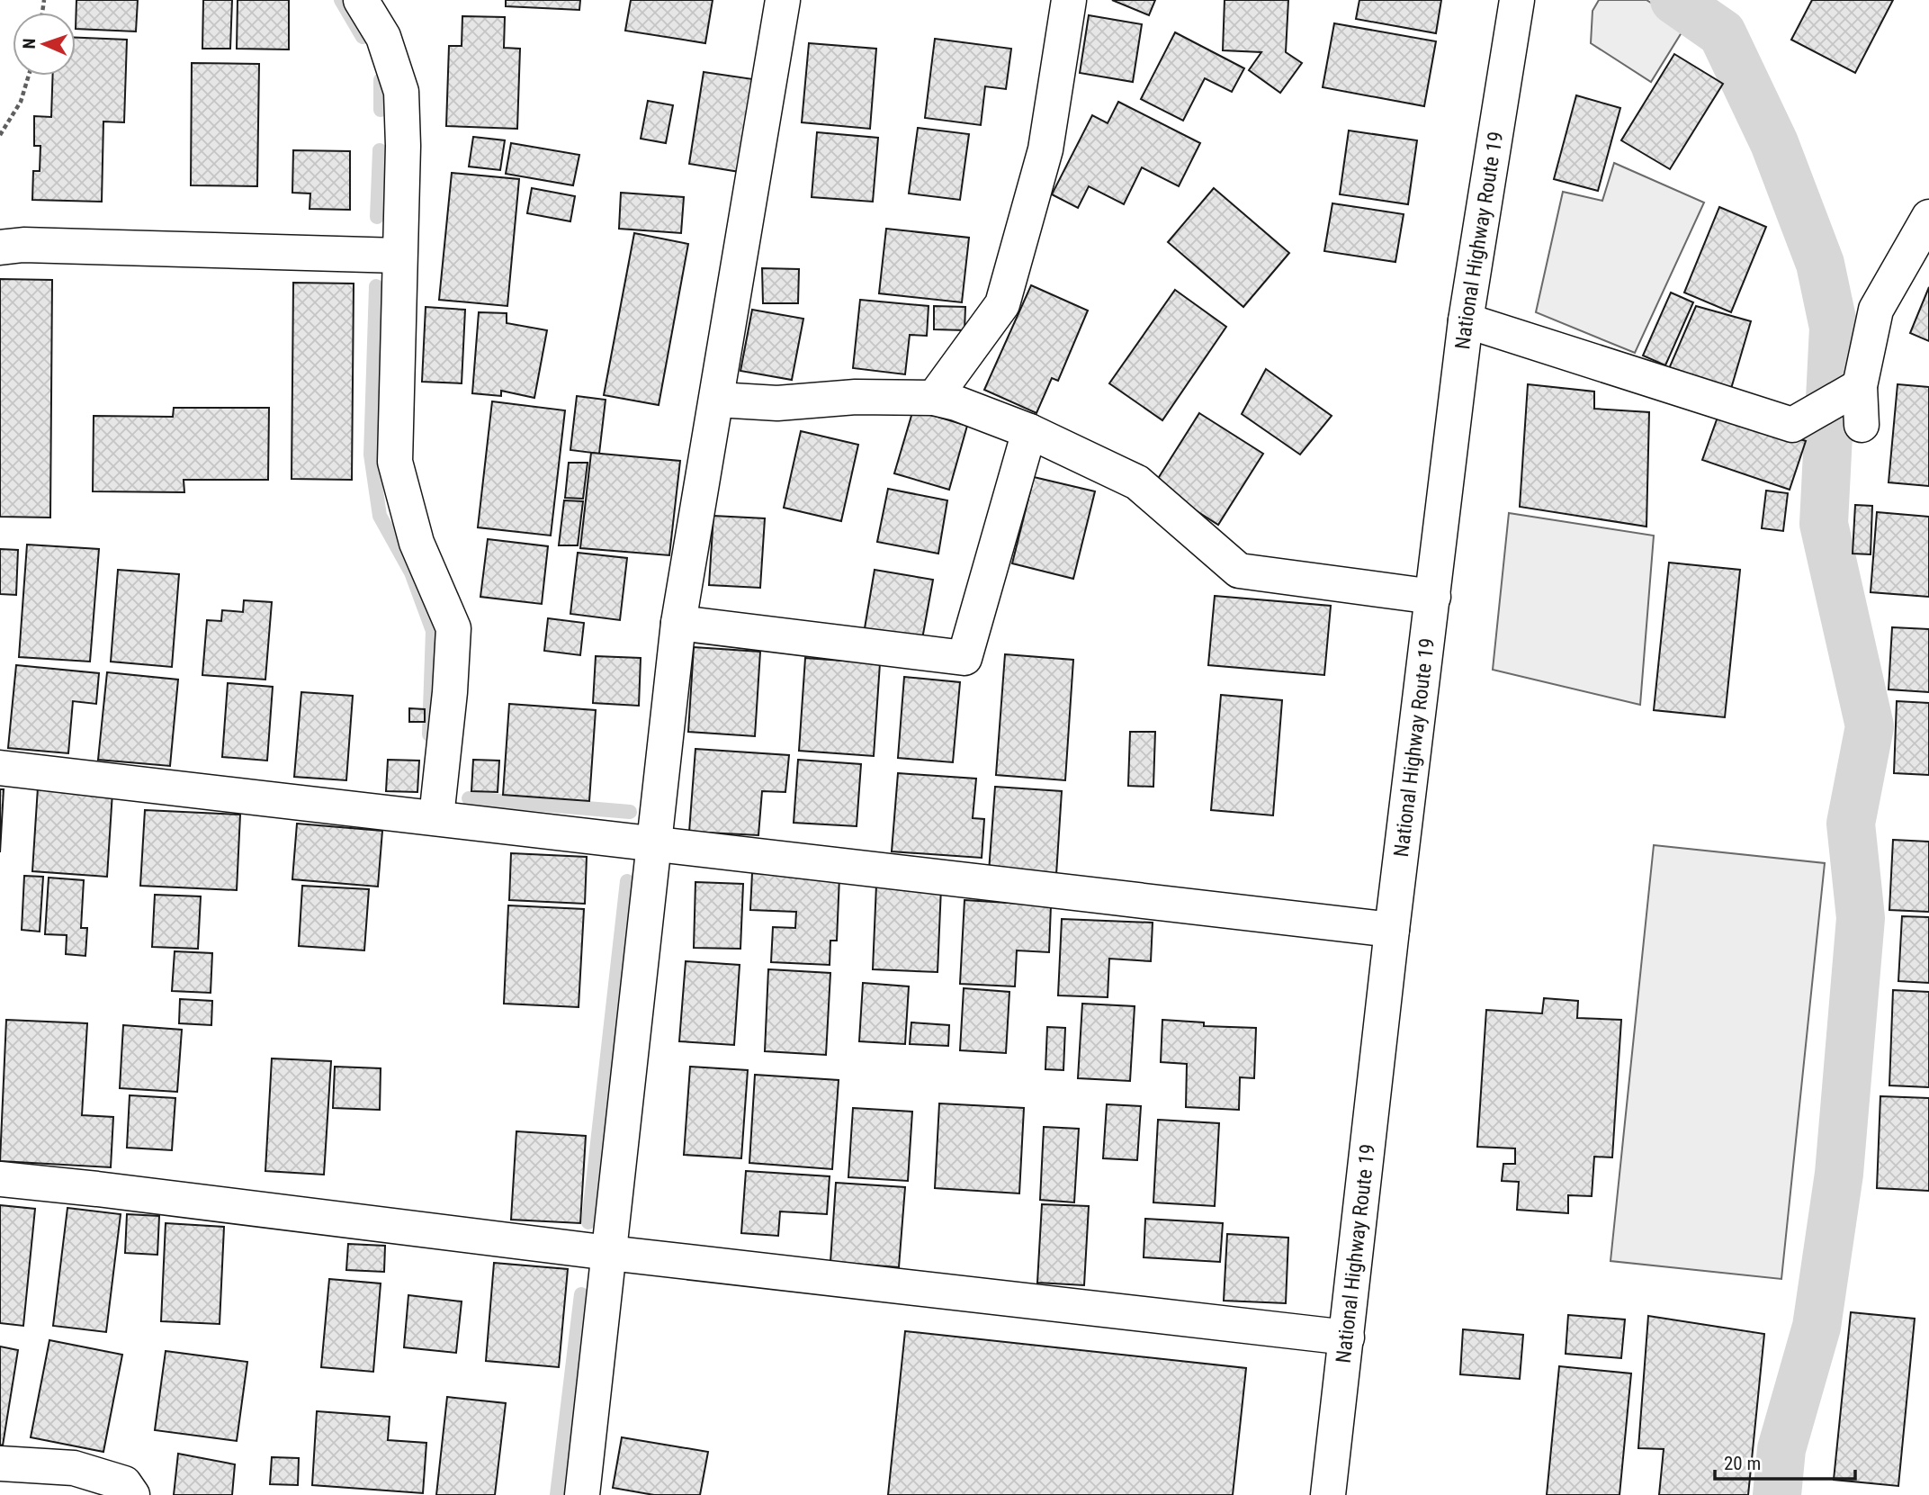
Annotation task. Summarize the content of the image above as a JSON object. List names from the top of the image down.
{
  "streets": {
    "main road": ["National Highway Route 19"]
  },
  "scale_bar": "20 m",
  "north": "left"
}
